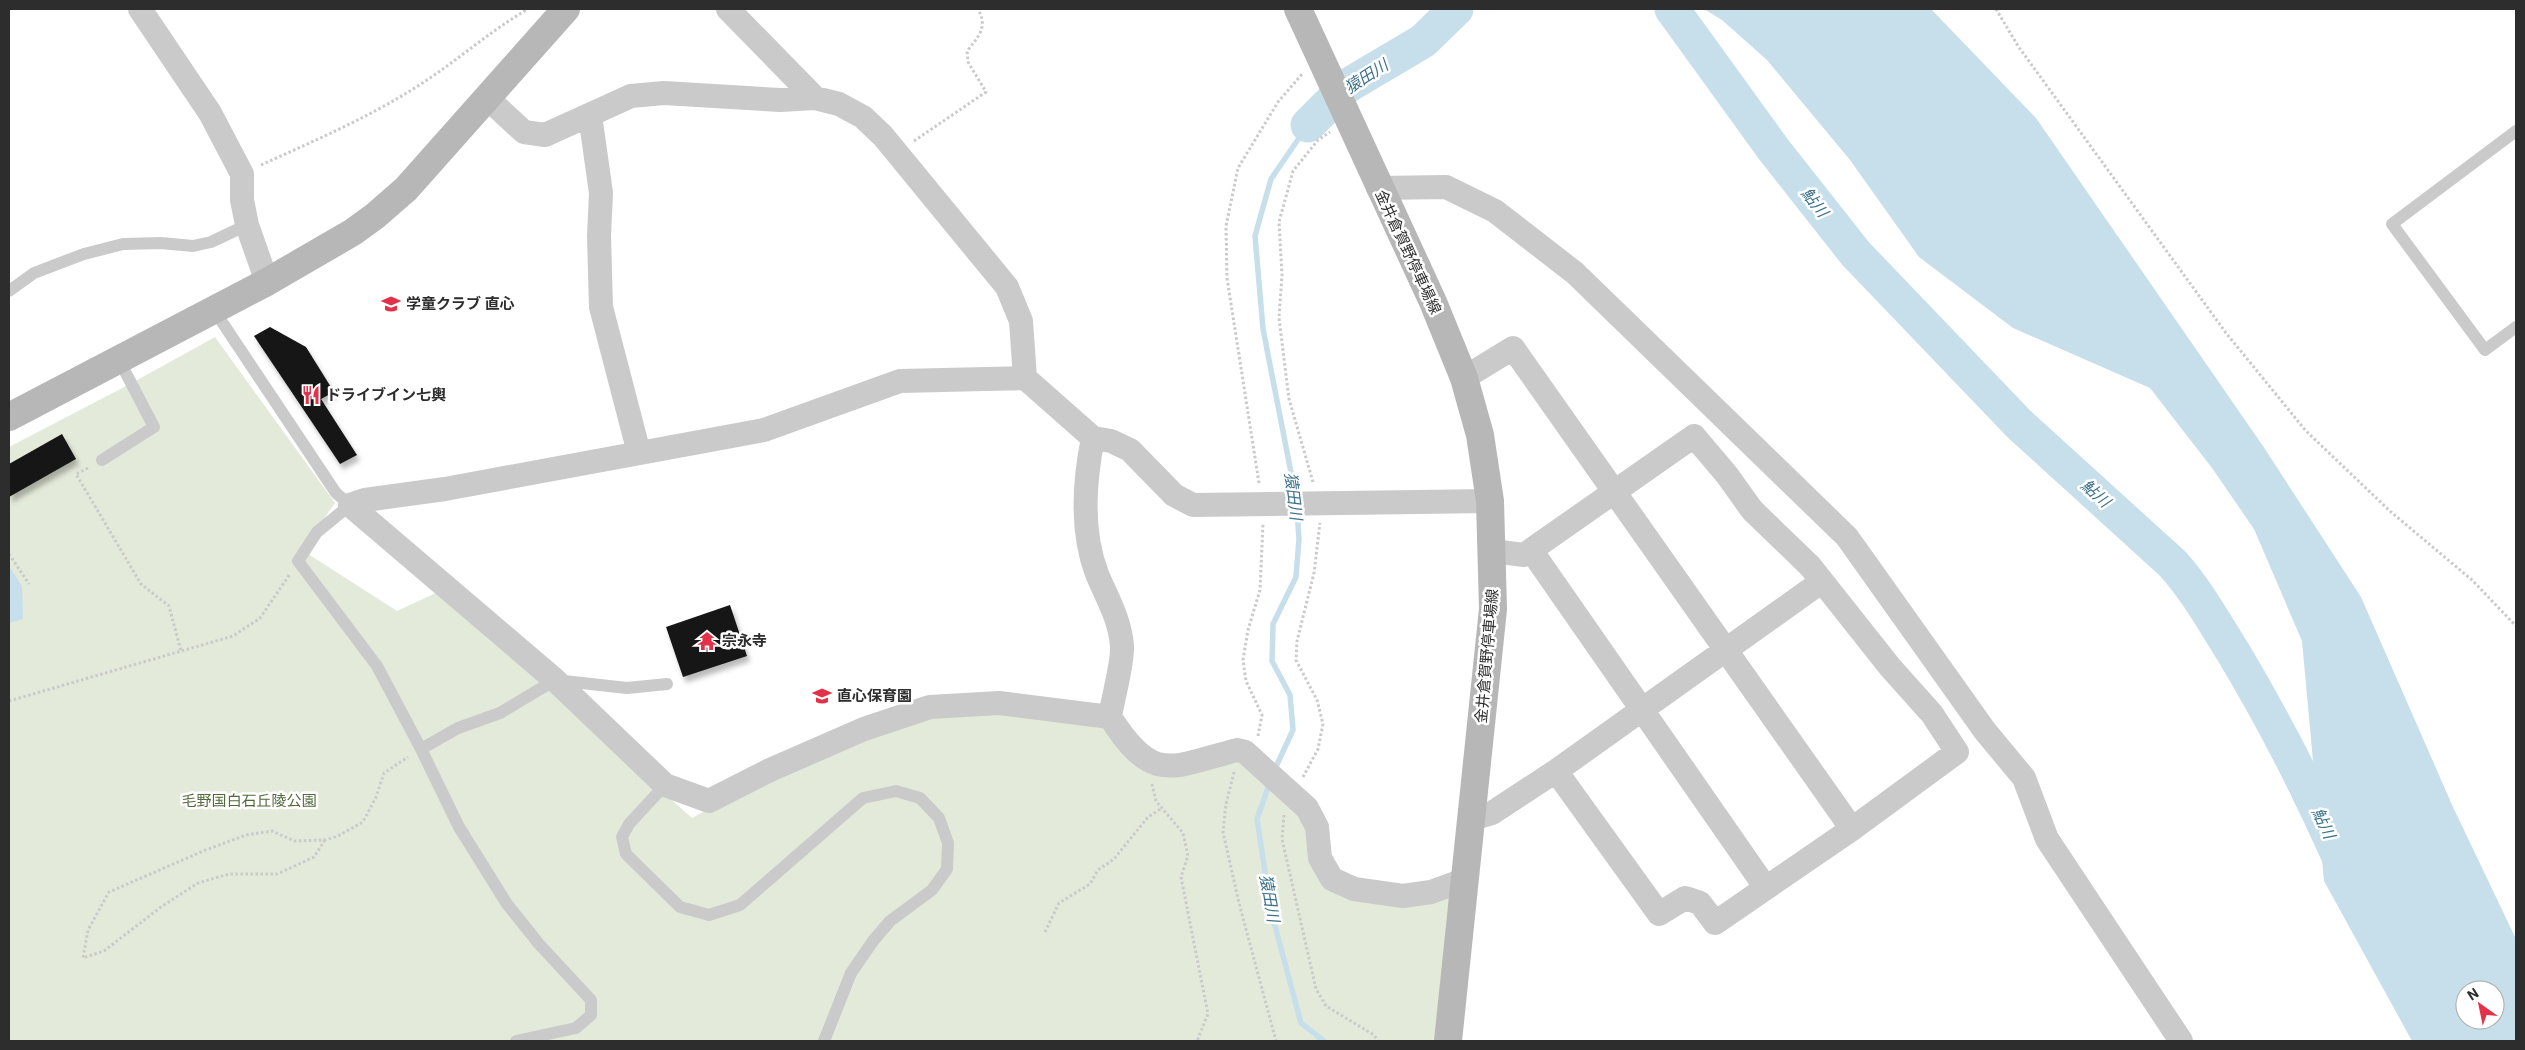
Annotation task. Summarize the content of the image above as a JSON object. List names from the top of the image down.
{
  "streets": {
    "main road": ["金井倉賀野停車場線"]
  },
  "water": ["猿田川", "鮎川"],
  "parks": ["毛野国白石丘陵公園"],
  "places": {
    "school or university": ["学童クラブ 直心", "直心保育園"],
    "restaurant": ["ドライブイン七輿"],
    "temple": ["宗永寺"]
  },
  "north": "top left"
}
